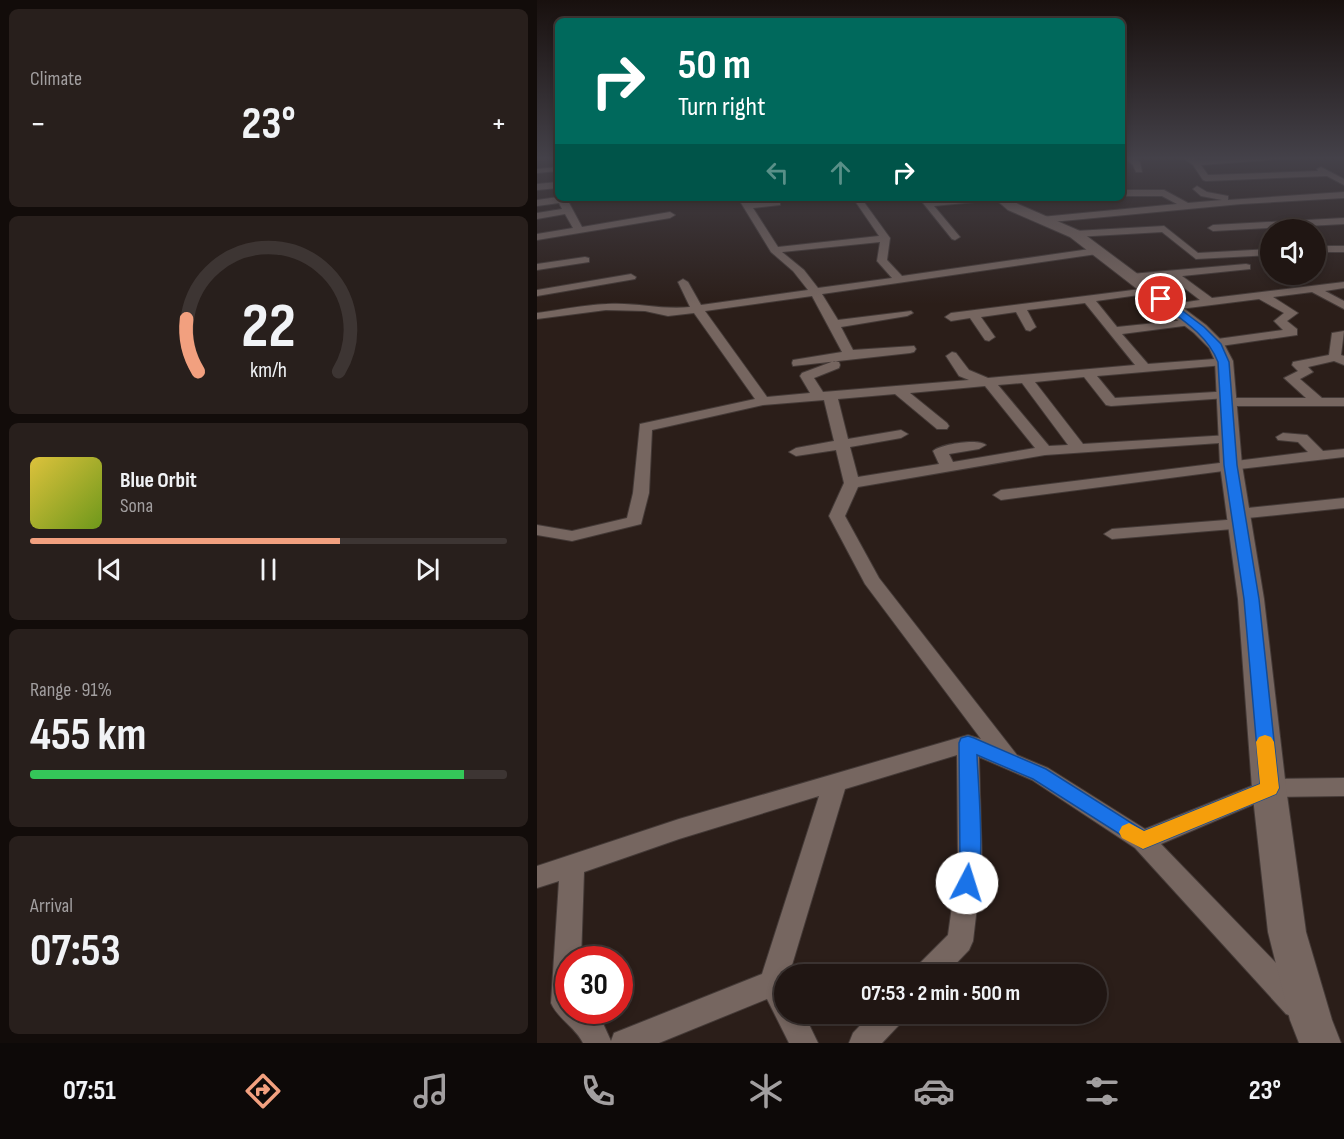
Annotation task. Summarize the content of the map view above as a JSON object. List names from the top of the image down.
{
  "page": {
    "tile": [
      "Climate",
      ["Range · 91%", "455 km"],
      ["Arrival", "07:53"]
    ],
    "turn": ["50 m", "Turn right"],
    "heat": ["−", "23°", "+"],
    "song": ["Blue Orbit", "Sona"],
    "limit": "30",
    "trip": "07:53 · 2 min · 500 m",
    "tabs": ["07:51", "23°"],
    "gauge": ["22", "km/h"]
  }
}
